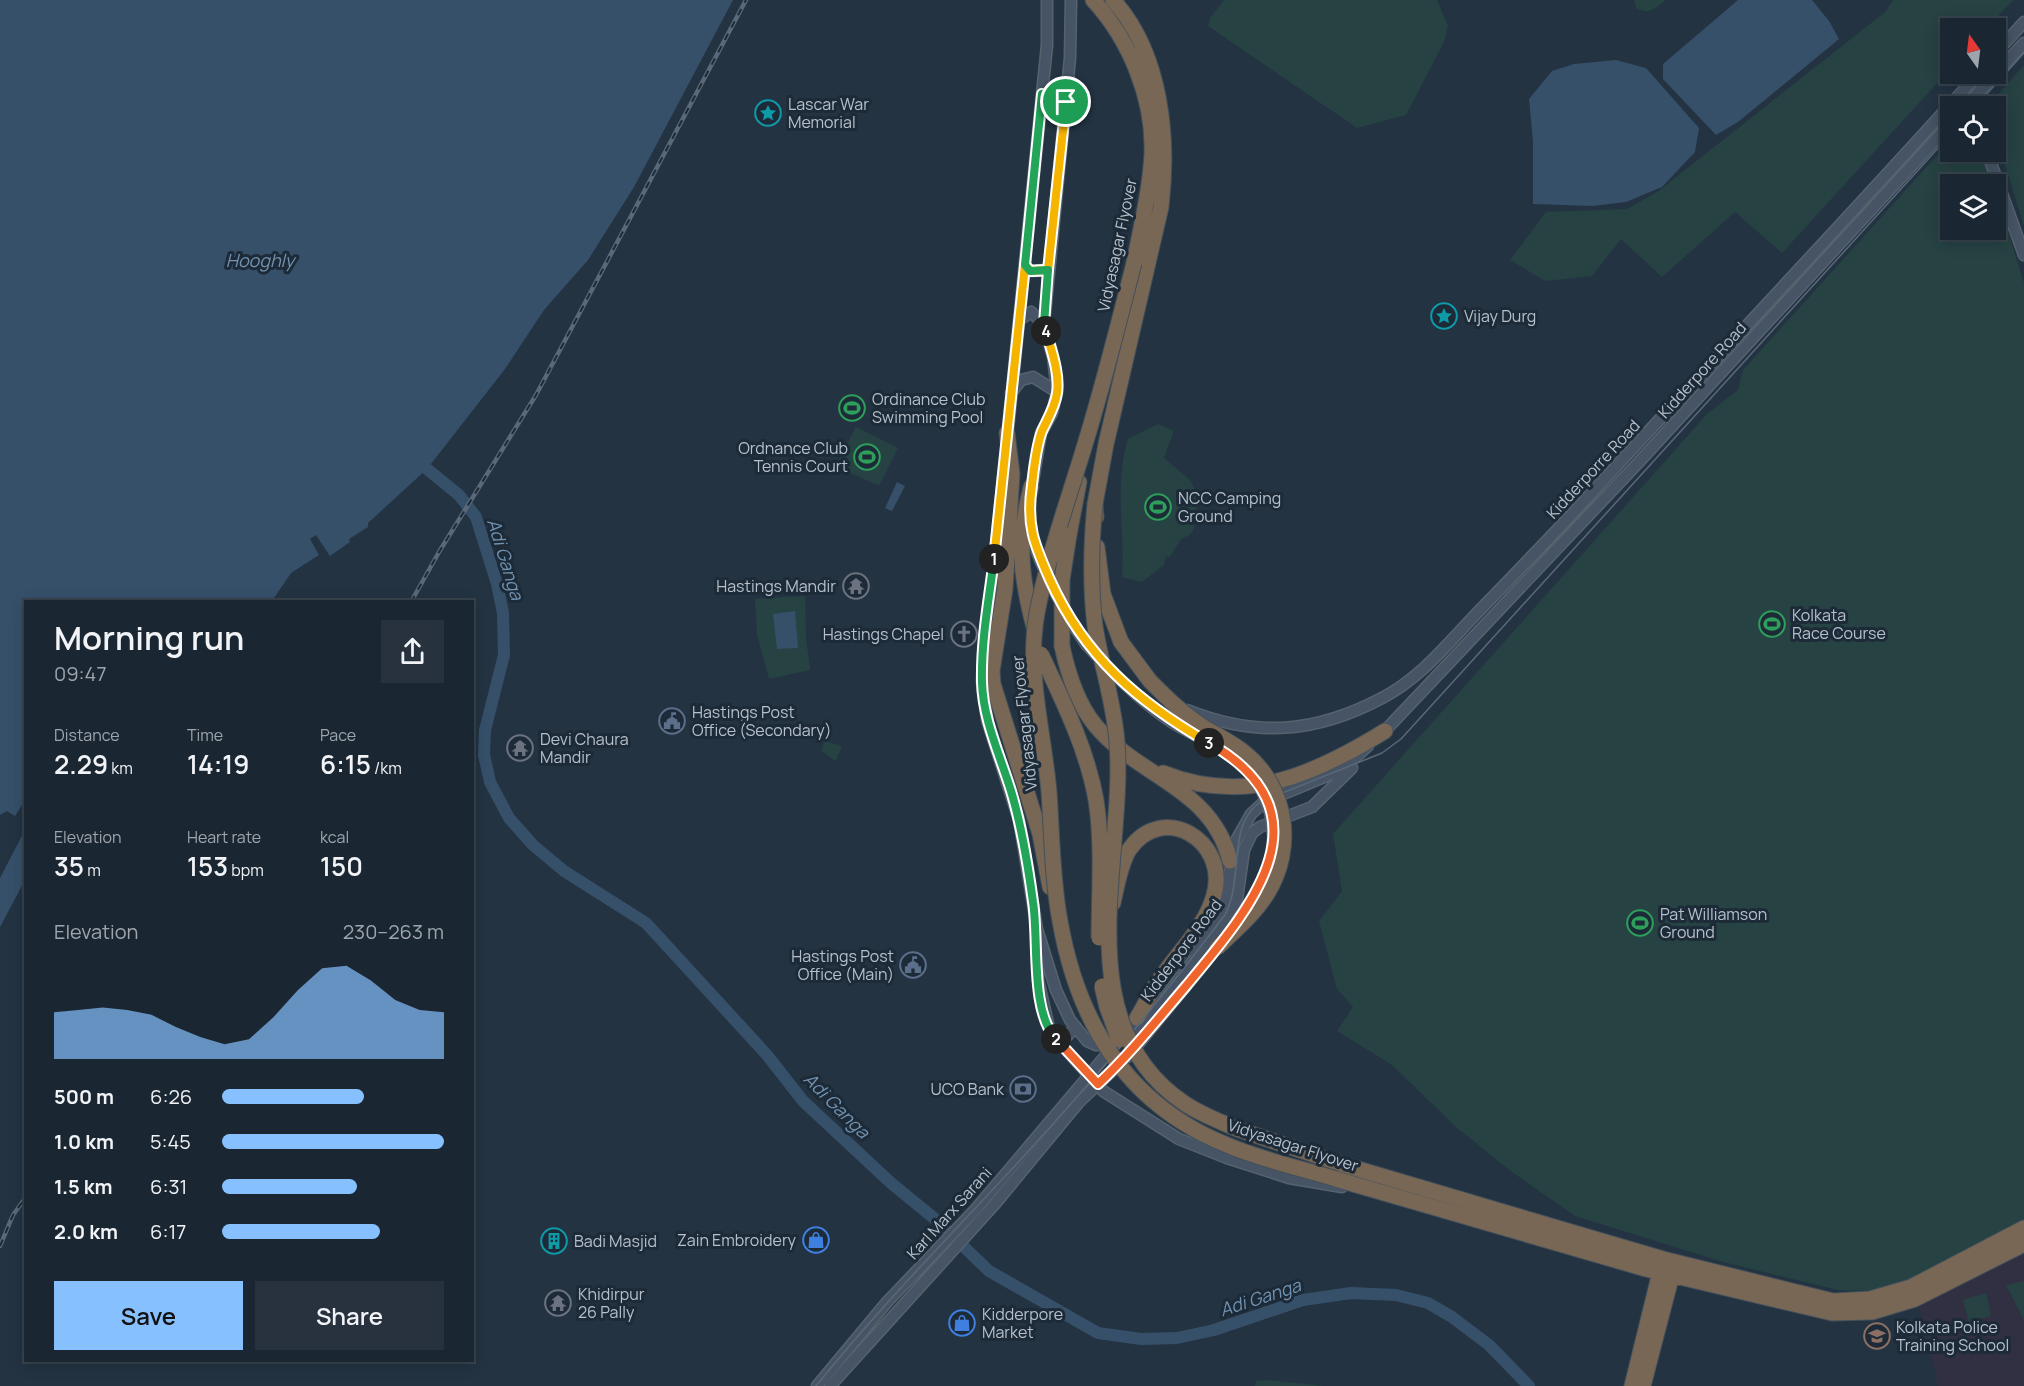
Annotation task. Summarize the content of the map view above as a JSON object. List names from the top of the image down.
{
  "streets": {
    "highway": ["Vidyasagar Flyover"],
    "main road": ["Kidderpore Road", "Kidderporre Road", "Karl Marx Sarani"]
  },
  "crossings": [
    ["Kidderpore Road", "Karl Marx Sarani"]
  ],
  "water": ["Hooghly", "Adi Ganga"],
  "places": {
    "place": ["Lascar War Memorial", "Vijay Durg"],
    "sports": [
      "Ordinance Club Swimming Pool",
      "Ordnance Club Tennis Court",
      "NCC Camping Ground",
      "Kolkata Race Course",
      "Pat Williamson Ground"
    ],
    "temple": ["Hastings Mandir", "Devi Chaura Mandir", "Khidirpur 26 Pally"],
    "church": ["Hastings Chapel"],
    "public building": ["Hastings Post Office (Secondary)", "Hastings Post Office (Main)"],
    "bank": ["UCO Bank"],
    "shop": ["Zain Embroidery", "Kidderpore Market"],
    "building": ["Badi Masjid"],
    "school or university": ["Kolkata Police Training School"]
  },
  "north": "top",
  "page": {
    "pins": [
      "4",
      "1",
      "3",
      "2"
    ],
    "heading": ["Morning run", "09:47"],
    "stats": [
      ["Distance", "2.29 km"],
      ["Time", "14:19"],
      ["Pace", "6:15 /km"],
      ["Elevation", "35 m"],
      ["Heart rate", "153 bpm"],
      ["kcal", "150"]
    ],
    "chart": ["Elevation", "230–263 m"],
    "list": [
      {
        "name": "500 m",
        "note": "6:26"
      },
      {
        "name": "1.0 km",
        "note": "5:45"
      },
      {
        "name": "1.5 km",
        "note": "6:31"
      },
      {
        "name": "2.0 km",
        "note": "6:17"
      }
    ],
    "buttons": ["Save", "Share"]
  }
}
